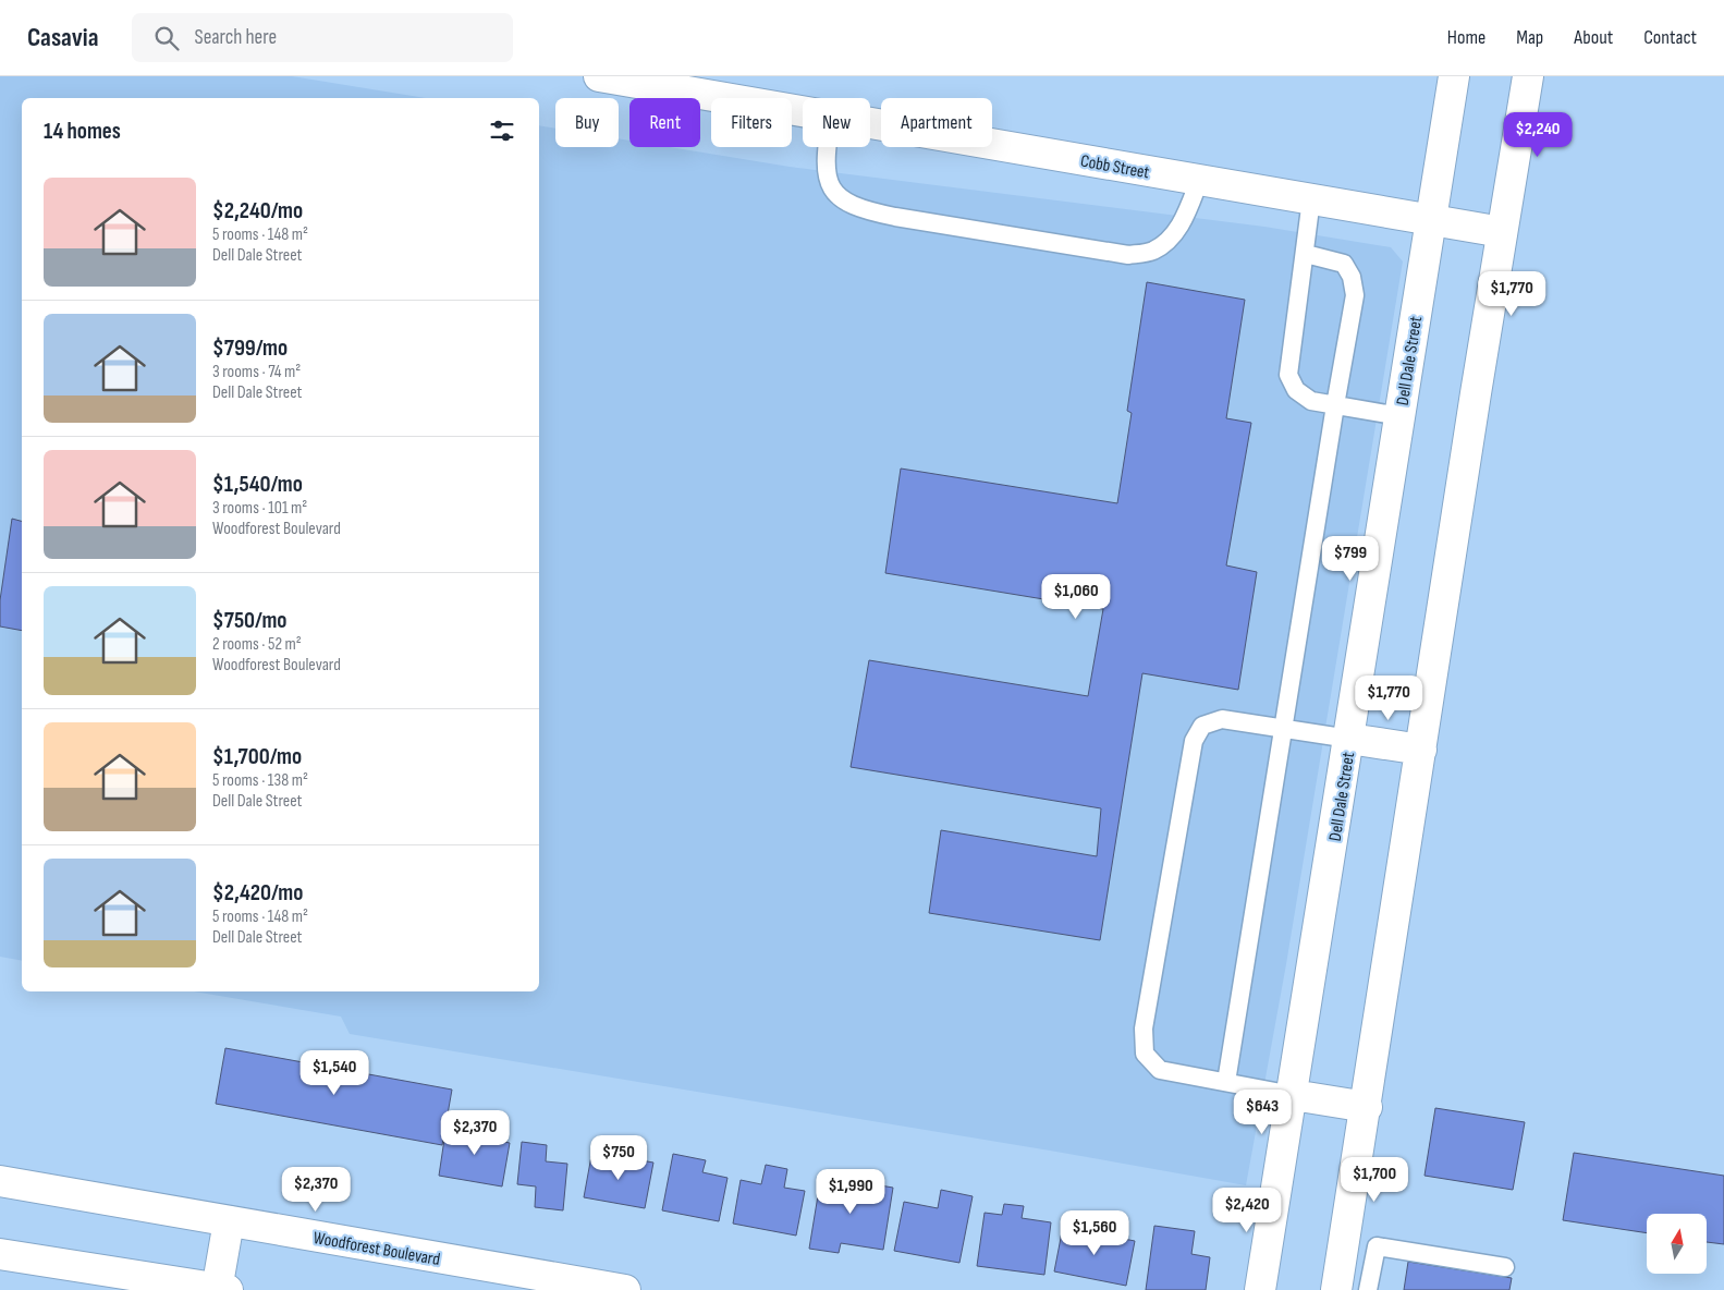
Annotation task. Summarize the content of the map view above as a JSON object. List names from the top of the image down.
{
  "streets": {
    "main road": ["Cobb Street", "Dell Dale Street", "Woodforest Boulevard"]
  },
  "crossings": [
    ["Cobb Street", "Dell Dale Street"]
  ],
  "north": "top",
  "page": {
    "header": "Casavia",
    "search": "Search here",
    "nav": [
      "Home",
      "Map",
      "About",
      "Contact"
    ],
    "chip": [
      "Buy",
      "Rent",
      "Filters",
      "New",
      "Apartment"
    ],
    "heading": "14 homes",
    "price": [
      "$2,240",
      "$1,770",
      "$799",
      "$1,060",
      "$1,770",
      "$1,540",
      "$643",
      "$2,370",
      "$750",
      "$1,700",
      "$2,370",
      "$1,990",
      "$2,420",
      "$1,560"
    ],
    "list": [
      {
        "name": "$2,240/mo",
        "note": "5 rooms · 148 m² · Dell Dale Street"
      },
      {
        "name": "$799/mo",
        "note": "3 rooms · 74 m² · Dell Dale Street"
      },
      {
        "name": "$1,540/mo",
        "note": "3 rooms · 101 m² · Woodforest Boulevard"
      },
      {
        "name": "$750/mo",
        "note": "2 rooms · 52 m² · Woodforest Boulevard"
      },
      {
        "name": "$1,700/mo",
        "note": "5 rooms · 138 m² · Dell Dale Street"
      },
      {
        "name": "$2,420/mo",
        "note": "5 rooms · 148 m² · Dell Dale Street"
      }
    ]
  }
}
